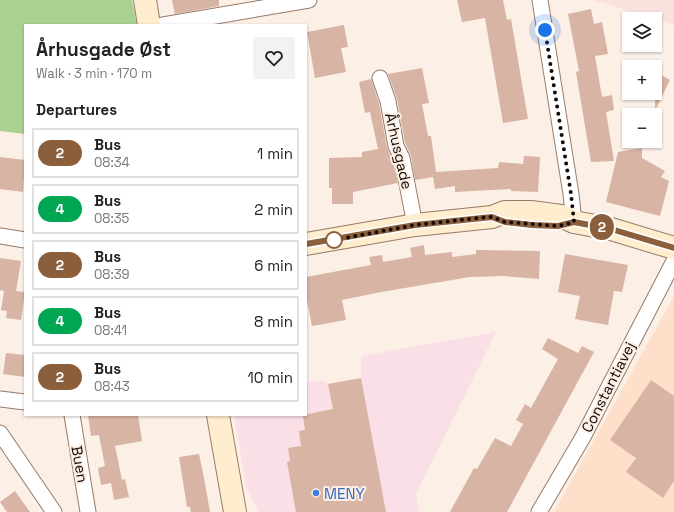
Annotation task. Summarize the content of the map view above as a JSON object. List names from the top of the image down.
{
  "streets": {
    "street": ["Århusgade", "Constantiavej", "Buen"]
  },
  "places": ["MENY"],
  "lines": ["bus line 2"],
  "page": {
    "on_map": "2",
    "map_buttons": ["+", "−"],
    "heading": [
      ["Århusgade Øst", "Walk · 3 min · 170 m"],
      "Departures"
    ],
    "list": [
      {
        "mark": "2",
        "name": "Bus",
        "note": "08:34",
        "value": "1 min"
      },
      {
        "mark": "4",
        "name": "Bus",
        "note": "08:35",
        "value": "2 min"
      },
      {
        "mark": "2",
        "name": "Bus",
        "note": "08:39",
        "value": "6 min"
      },
      {
        "mark": "4",
        "name": "Bus",
        "note": "08:41",
        "value": "8 min"
      },
      {
        "mark": "2",
        "name": "Bus",
        "note": "08:43",
        "value": "10 min"
      }
    ]
  }
}
